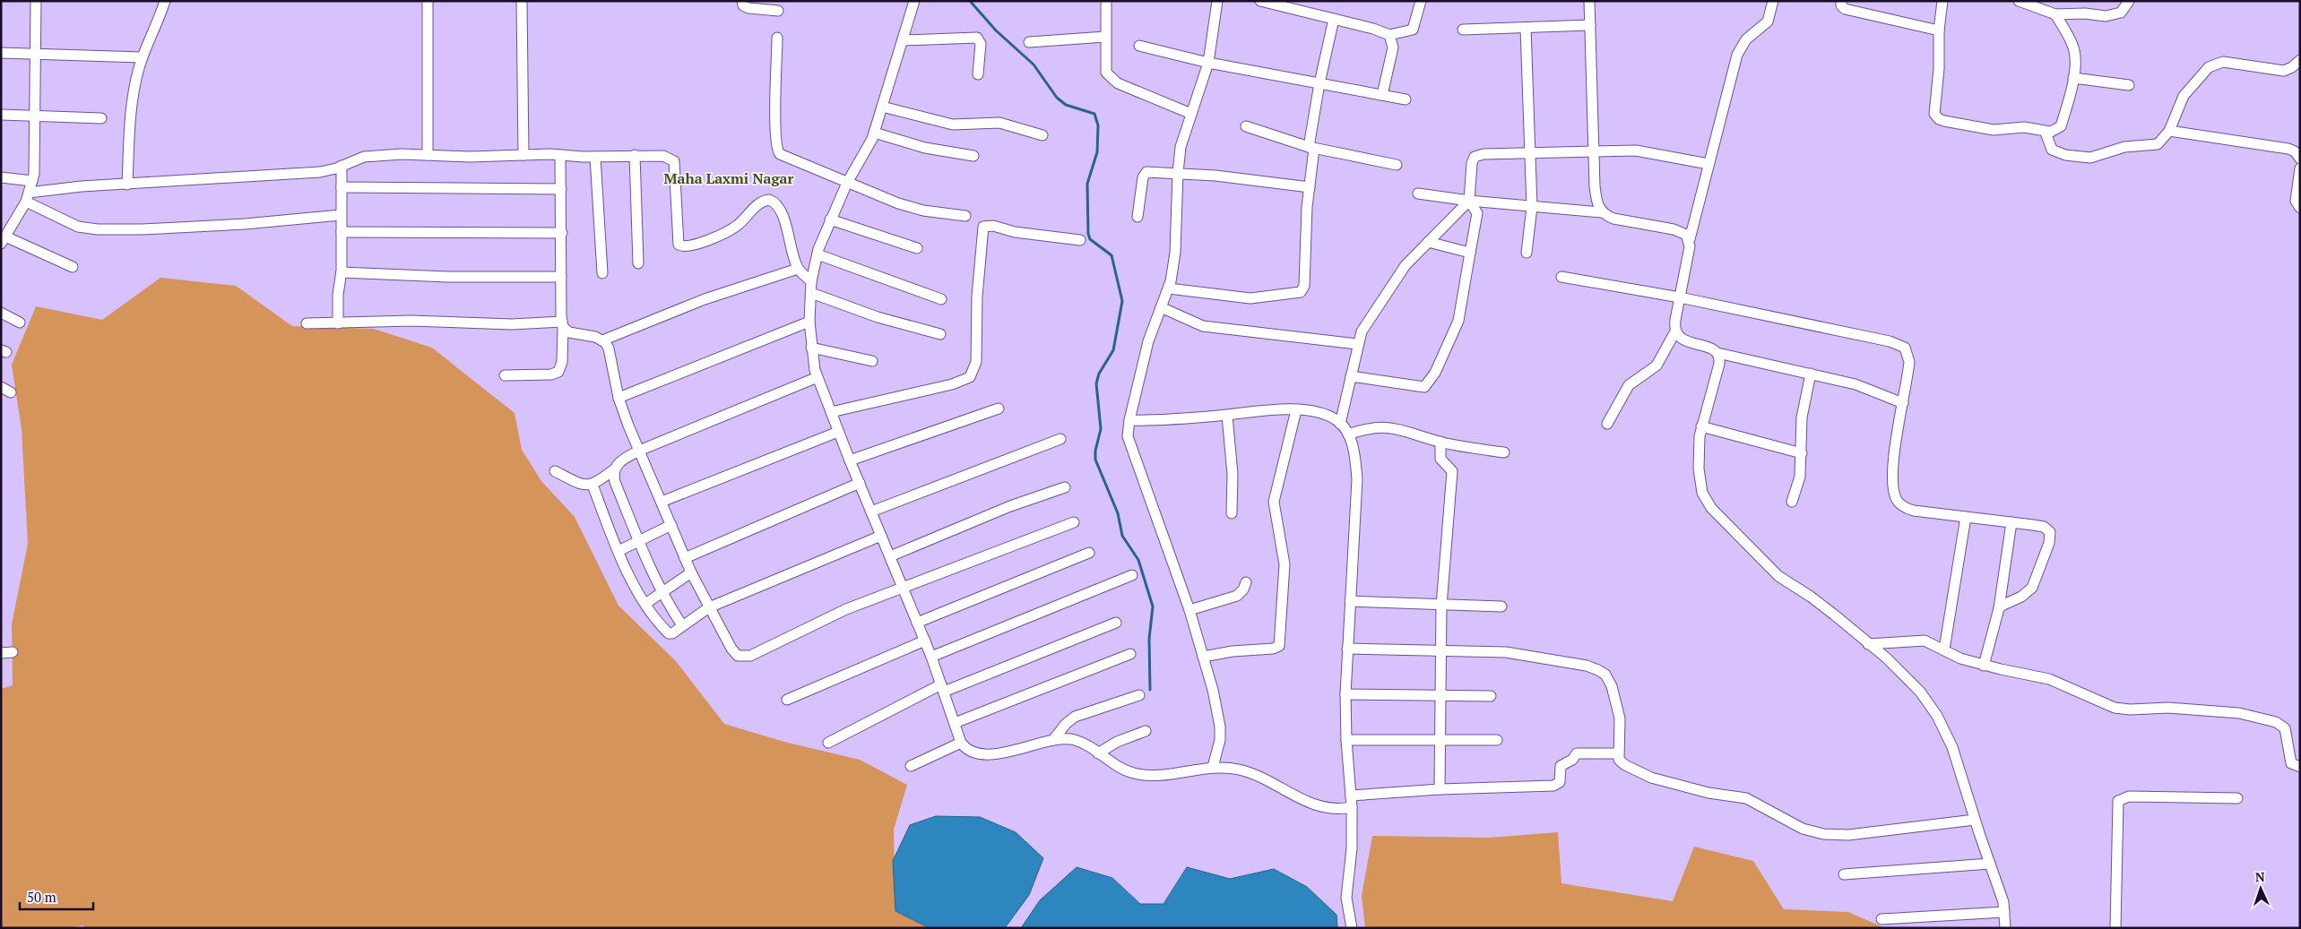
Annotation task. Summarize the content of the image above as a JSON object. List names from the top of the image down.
{
  "districts": ["Maha Laxmi Nagar"],
  "scale_bar": "50 m",
  "north": "top"
}
